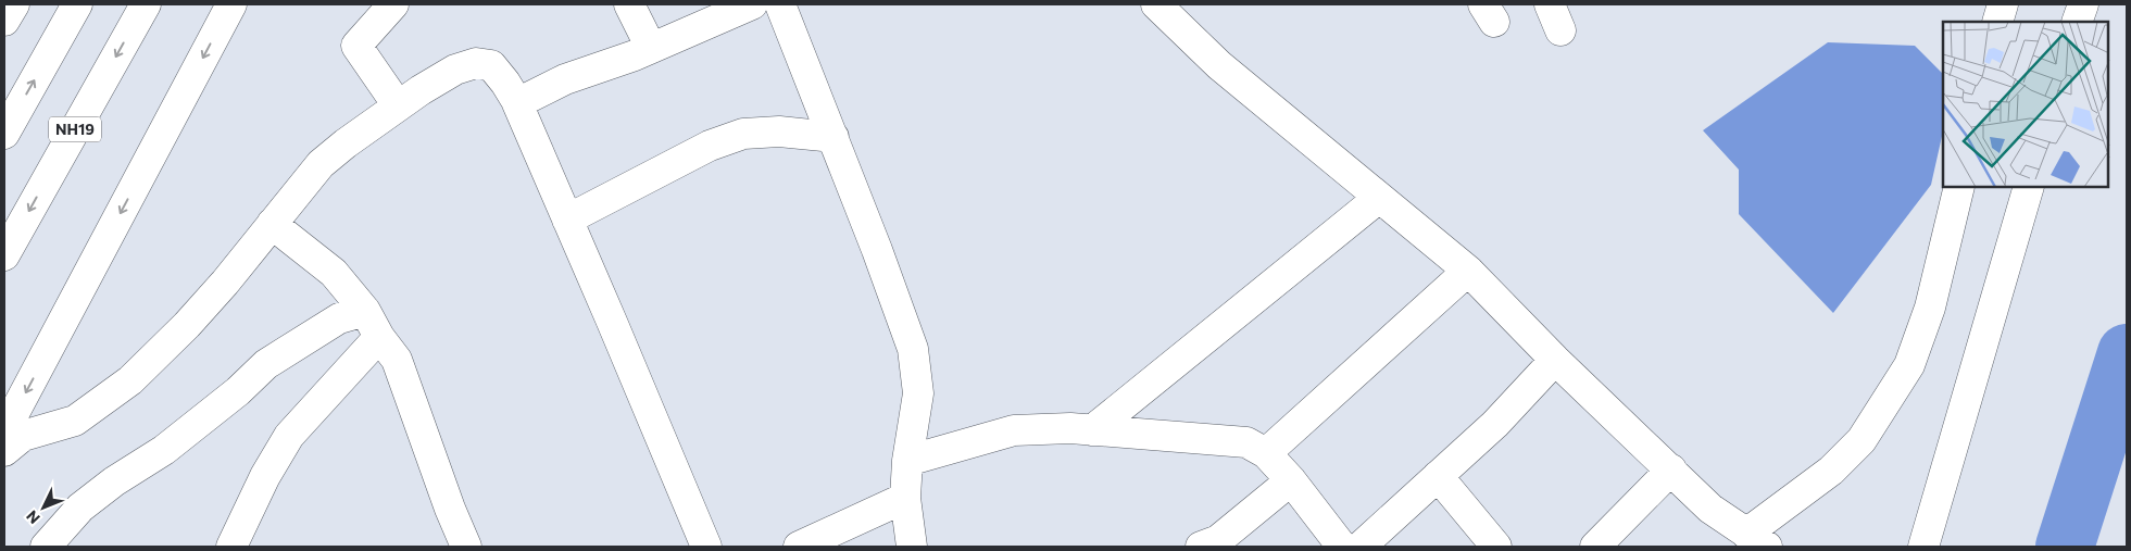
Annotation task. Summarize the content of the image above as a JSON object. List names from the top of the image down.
{
  "streets": {
    "main road": ["NH19"]
  },
  "north": "bottom left"
}
